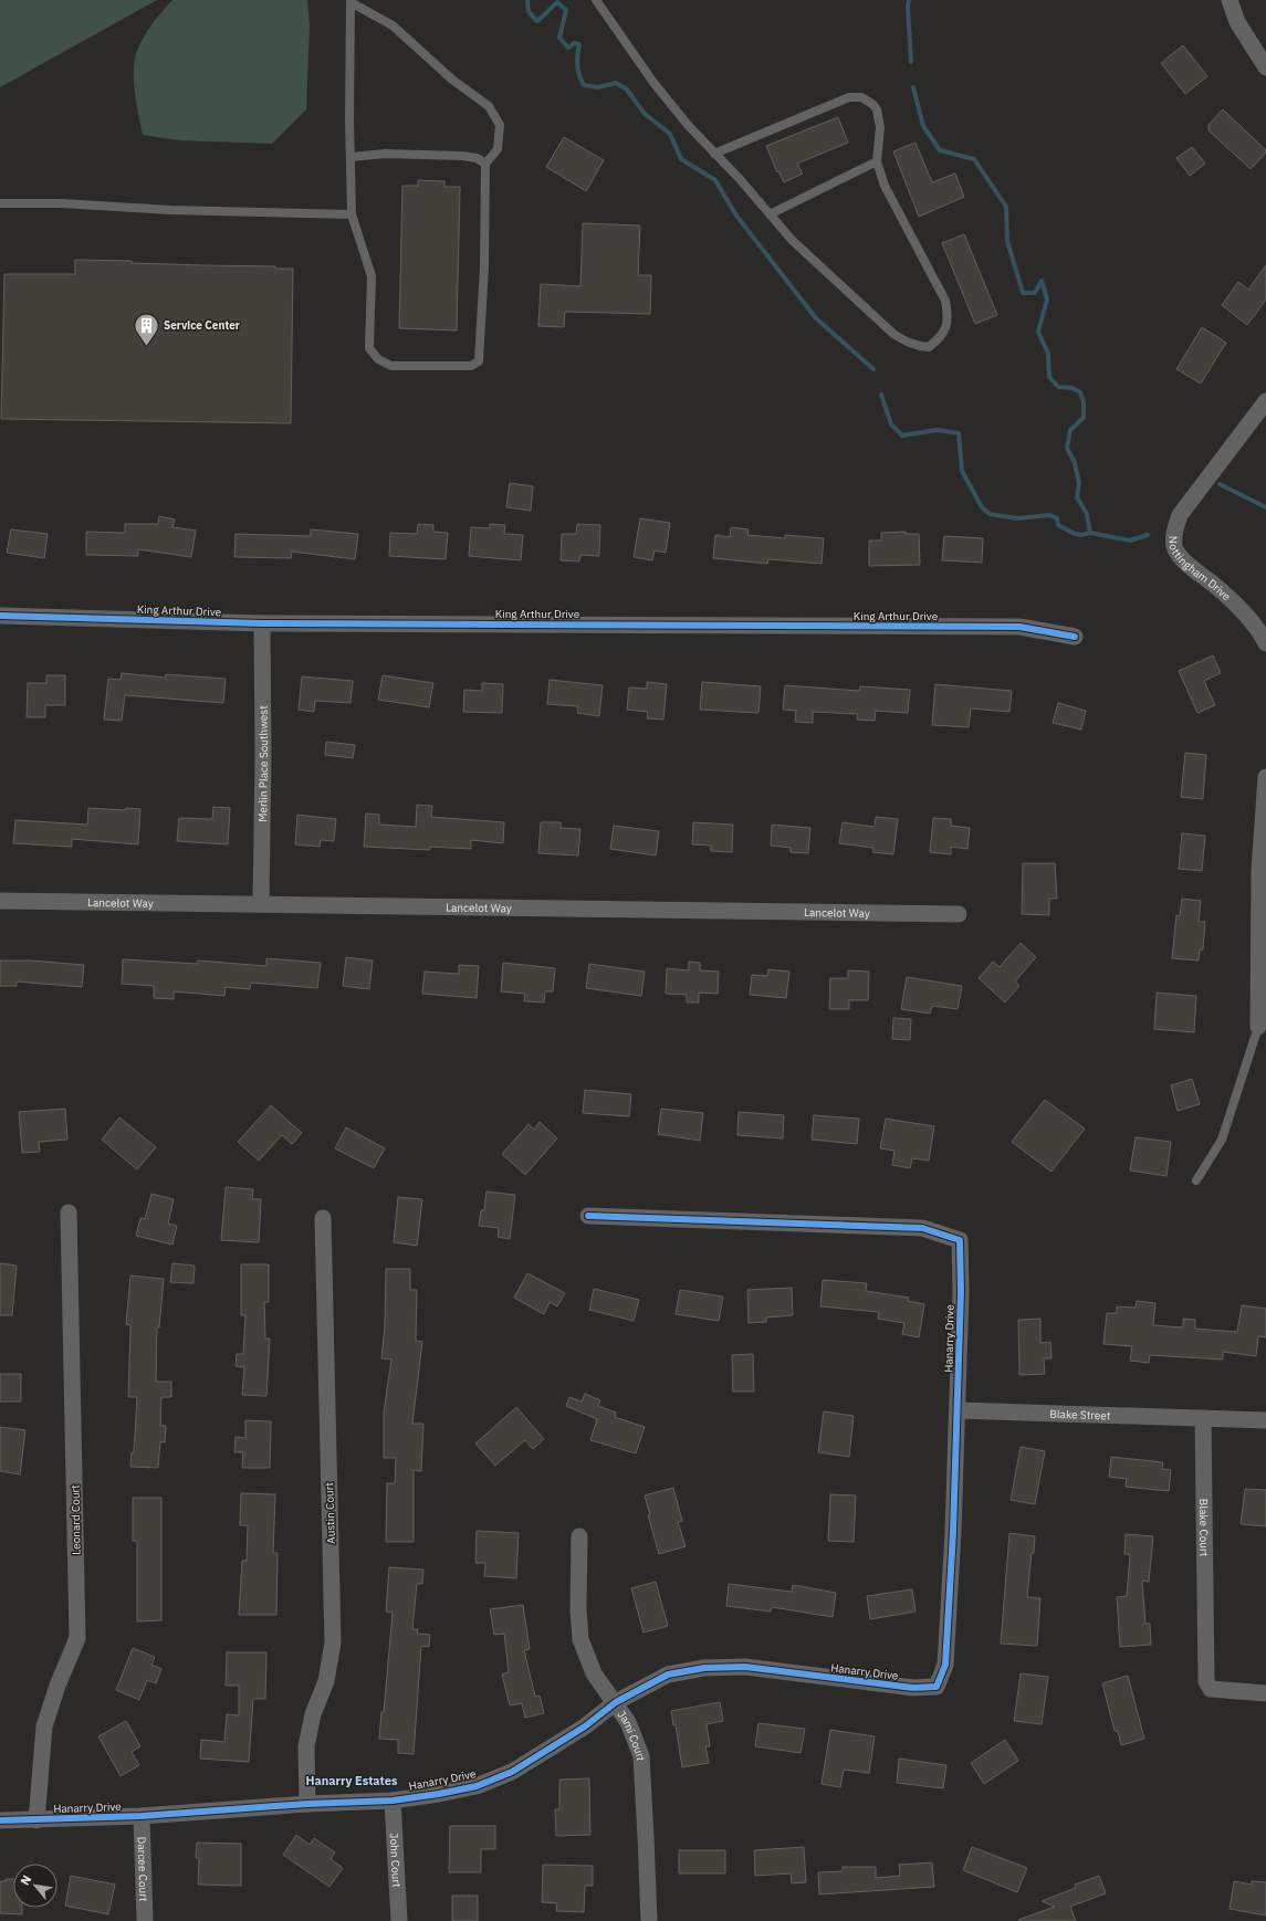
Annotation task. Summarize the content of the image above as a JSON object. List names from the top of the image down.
{
  "streets": {
    "street": [
      "Nottingham Drive",
      "King Arthur Drive",
      "Merlin Place Southwest",
      "Lancelot Way",
      "Hanarry Drive",
      "Blake Street",
      "Austin Court",
      "Leonard Court",
      "Blake Court",
      "Jami Court",
      "John Court",
      "Darcee Court"
    ]
  },
  "crossings": [
    ["King Arthur Drive", "Merlin Place Southwest"],
    ["Merlin Place Southwest", "Lancelot Way"],
    ["Hanarry Drive", "Blake Street"],
    ["Hanarry Drive", "Austin Court"],
    ["Hanarry Drive", "Leonard Court"],
    ["Hanarry Drive", "Jami Court"],
    ["Hanarry Drive", "John Court"],
    ["Hanarry Drive", "Darcee Court"],
    ["Blake Street", "Blake Court"]
  ],
  "districts": ["Hanarry Estates"],
  "places": {
    "building": ["Service Center"]
  },
  "north": "top left"
}
